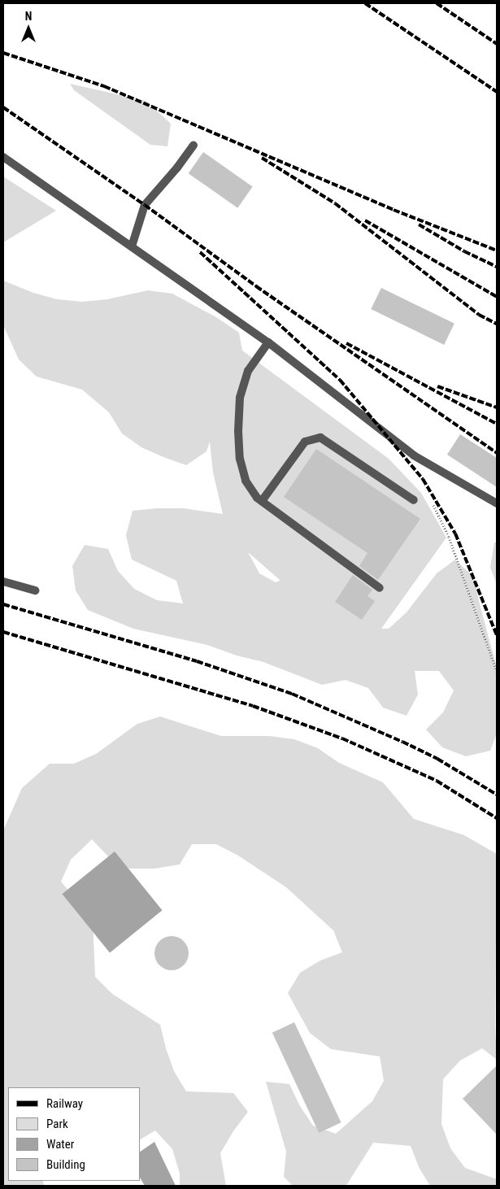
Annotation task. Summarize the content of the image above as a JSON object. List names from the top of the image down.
{
  "legend": [
    "Railway",
    "Park",
    "Water",
    "Building"
  ],
  "north": "top"
}
